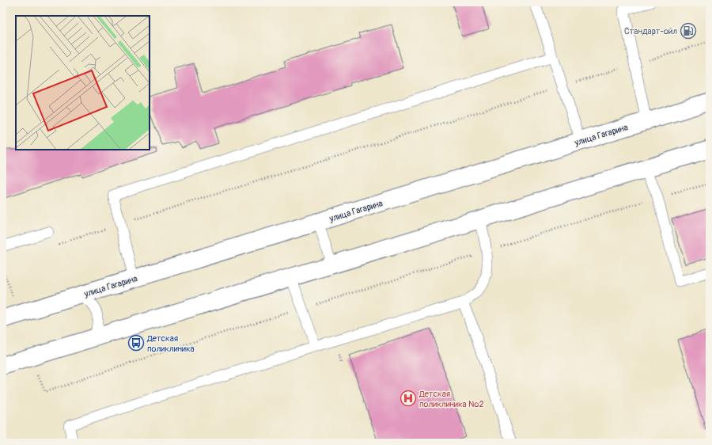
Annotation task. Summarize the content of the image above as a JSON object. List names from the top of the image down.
{
  "streets": {
    "street": ["улица Гагарина"]
  },
  "places": {
    "fuel station": ["Стандарт-ойл"],
    "bus stop": ["Детская поликлиника"],
    "hospital": ["Детская поликлиника №2"]
  }
}
